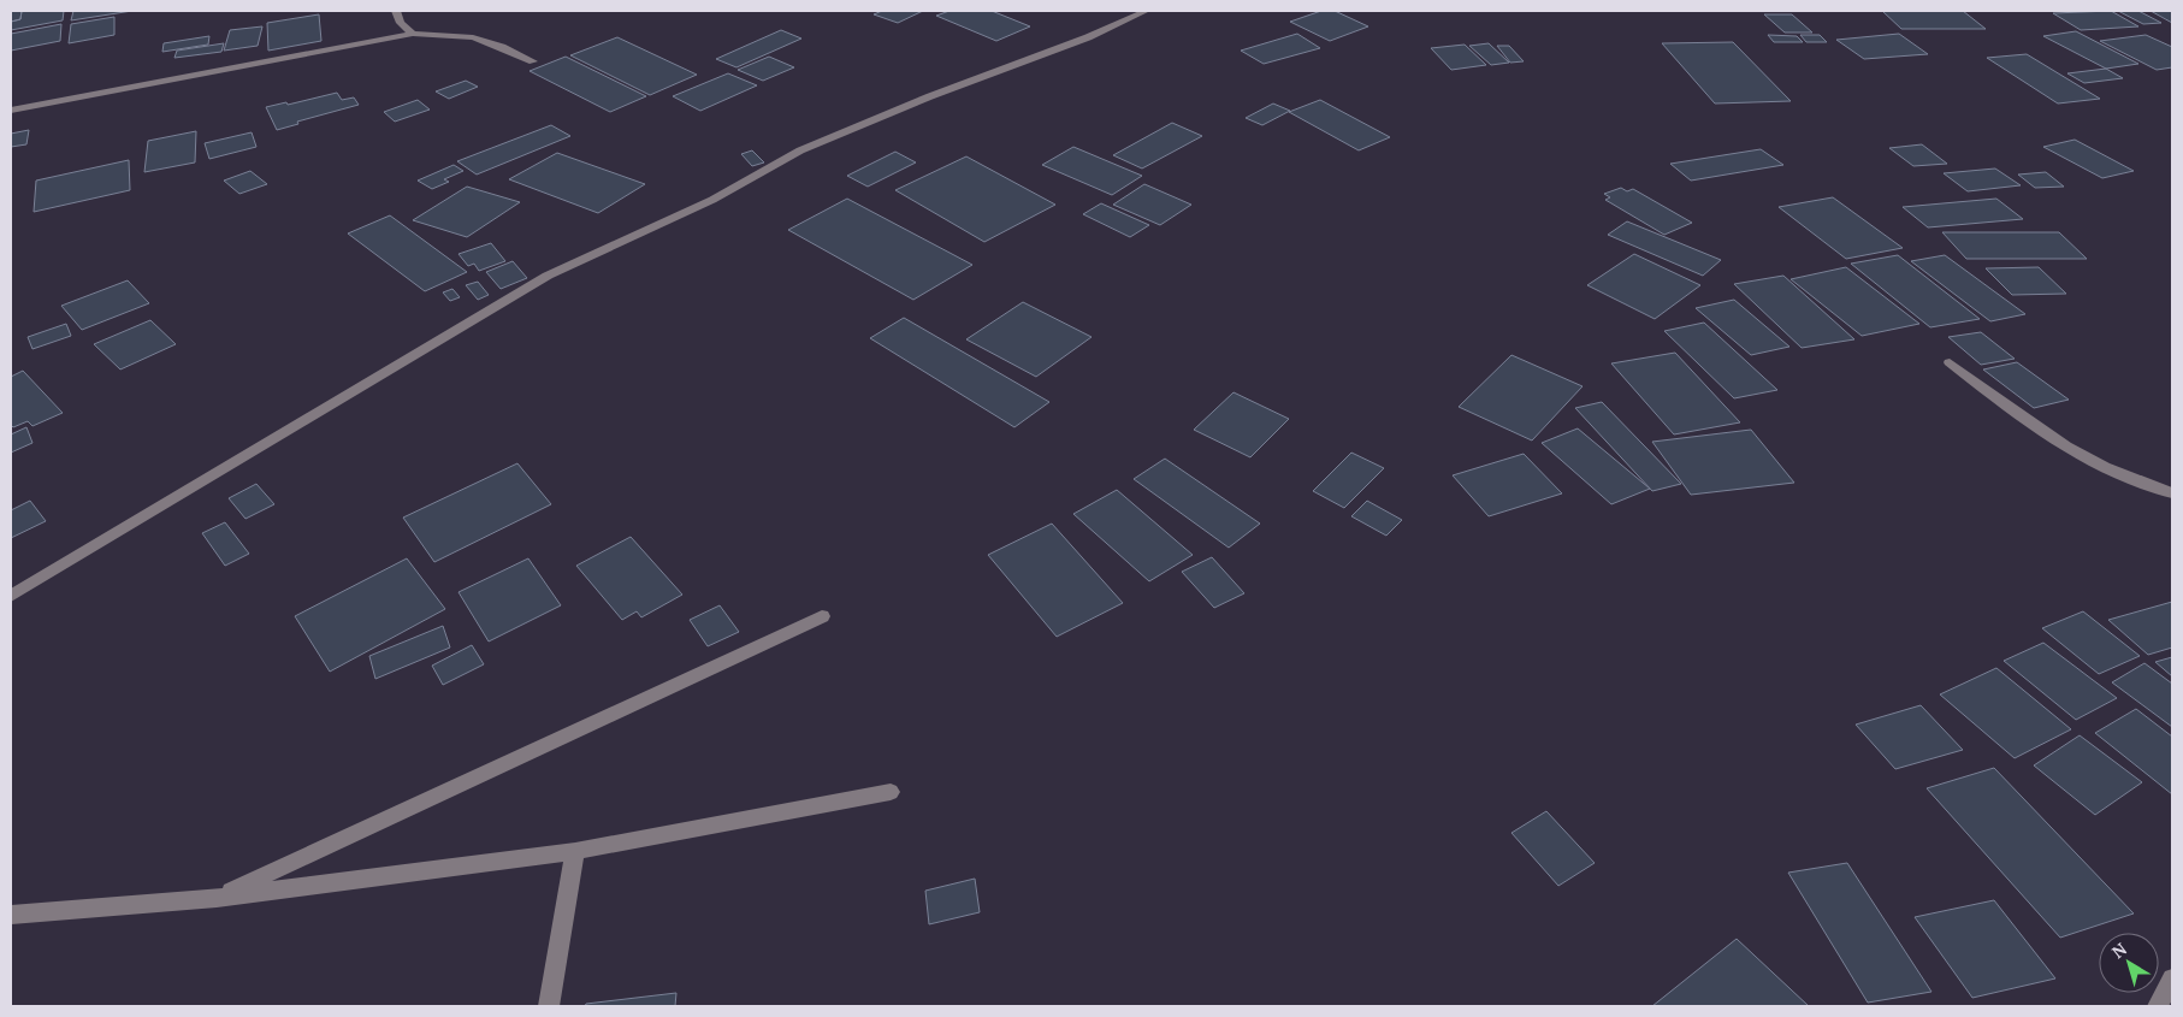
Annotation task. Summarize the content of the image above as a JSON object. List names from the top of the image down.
{
  "north": "top left"
}
